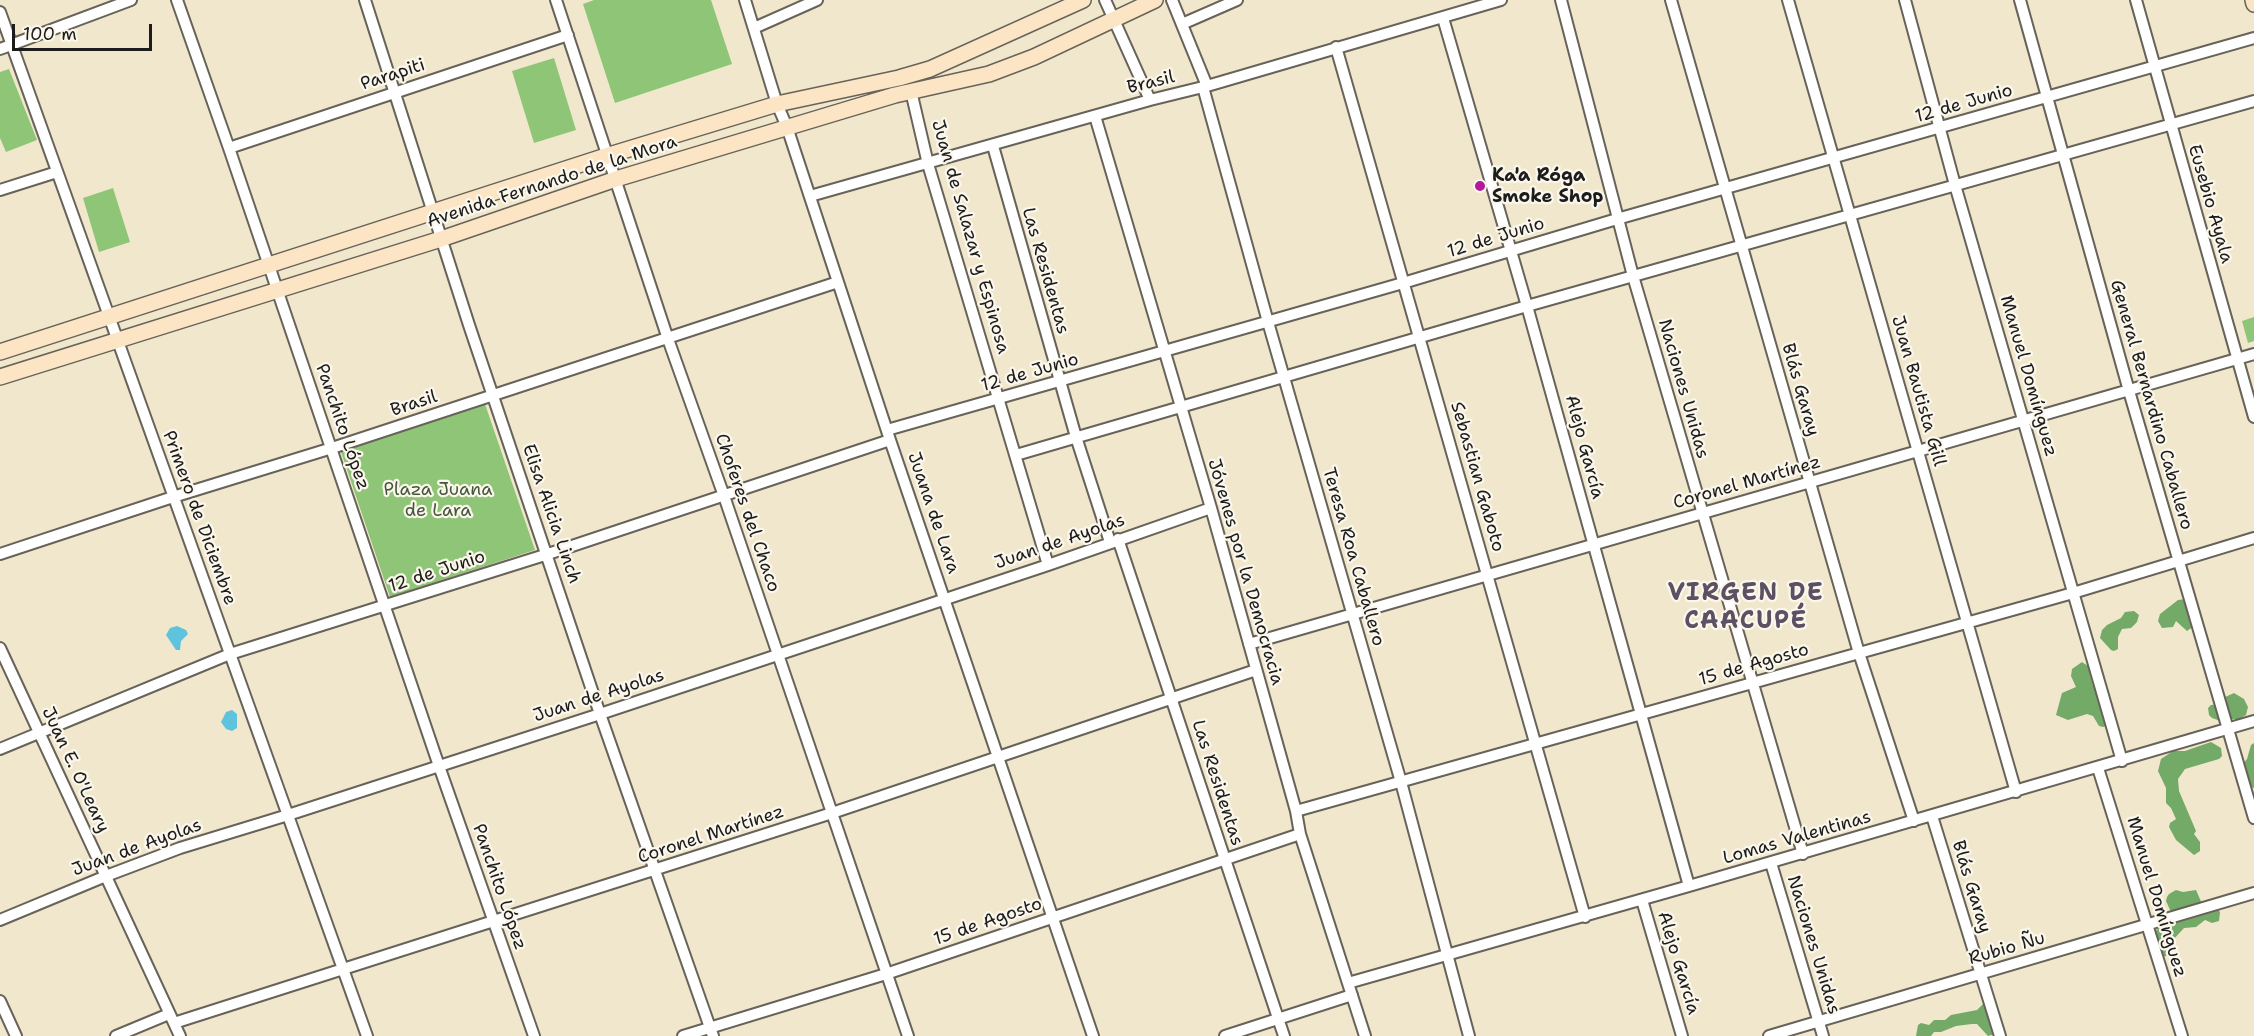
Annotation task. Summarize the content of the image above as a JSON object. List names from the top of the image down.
{
  "streets": {
    "main road": ["Avenida Fernando de la Mora"],
    "street": [
      "Parapiti",
      "Brasil",
      "12 de Junio",
      "Eusebio Ayala",
      "Juan de Salazar y Espinosa",
      "Las Residentas",
      "Manuel Domínguez",
      "Naciones Unidas",
      "Blás Garay",
      "Juan Bautista Gill",
      "General Bernardino Caballero",
      "Panchito López",
      "Alejo García",
      "Sebastian Gaboto",
      "Coronel Martínez",
      "Choferes del Chaco",
      "Juana de Lara",
      "Elisa Alicia Linch",
      "Primero de Diciembre",
      "Juan de Ayolas",
      "Teresa Roa Caballero",
      "Jóvenes por la Democracia",
      "15 de Agosto",
      "Juan E. O'Leary",
      "Lomas Valentinas",
      "Rubio Ñu"
    ]
  },
  "crossings": [
    ["Parapiti", "Panchito López"],
    ["Parapiti", "Choferes del Chaco"],
    ["Parapiti", "Elisa Alicia Linch"],
    ["Brasil", "Juan de Salazar y Espinosa"],
    ["Brasil", "Las Residentas"],
    ["Brasil", "Panchito López"],
    ["Brasil", "Alejo García"],
    ["Brasil", "Sebastian Gaboto"],
    ["Brasil", "Choferes del Chaco"],
    ["Brasil", "Juana de Lara"],
    ["Brasil", "Elisa Alicia Linch"],
    ["Brasil", "Primero de Diciembre"],
    ["Brasil", "Teresa Roa Caballero"],
    ["Brasil", "Jóvenes por la Democracia"],
    ["12 de Junio", "Eusebio Ayala"],
    ["12 de Junio", "Juan de Salazar y Espinosa"],
    ["12 de Junio", "Las Residentas"],
    ["12 de Junio", "Manuel Domínguez"],
    ["12 de Junio", "Naciones Unidas"],
    ["12 de Junio", "Blás Garay"],
    ["12 de Junio", "Juan Bautista Gill"],
    ["12 de Junio", "General Bernardino Caballero"],
    ["12 de Junio", "Panchito López"],
    ["12 de Junio", "Alejo García"],
    ["12 de Junio", "Sebastian Gaboto"],
    ["12 de Junio", "Choferes del Chaco"],
    ["12 de Junio", "Juana de Lara"],
    ["12 de Junio", "Elisa Alicia Linch"],
    ["12 de Junio", "Primero de Diciembre"],
    ["12 de Junio", "Teresa Roa Caballero"],
    ["12 de Junio", "Jóvenes por la Democracia"],
    ["12 de Junio", "Juan E. O'Leary"],
    ["Avenida Fernando de la Mora", "Juan de Salazar y Espinosa"],
    ["Avenida Fernando de la Mora", "Panchito López"],
    ["Avenida Fernando de la Mora", "Choferes del Chaco"],
    ["Avenida Fernando de la Mora", "Juana de Lara"],
    ["Avenida Fernando de la Mora", "Elisa Alicia Linch"],
    ["Avenida Fernando de la Mora", "Primero de Diciembre"],
    ["Eusebio Ayala", "Coronel Martínez"],
    ["Juan de Salazar y Espinosa", "Juan de Ayolas"],
    ["Las Residentas", "Coronel Martínez"],
    ["Las Residentas", "Juan de Ayolas"],
    ["Las Residentas", "15 de Agosto"],
    ["Manuel Domínguez", "Coronel Martínez"],
    ["Manuel Domínguez", "15 de Agosto"],
    ["Manuel Domínguez", "Lomas Valentinas"],
    ["Manuel Domínguez", "Rubio Ñu"],
    ["Naciones Unidas", "Coronel Martínez"],
    ["Naciones Unidas", "15 de Agosto"],
    ["Naciones Unidas", "Lomas Valentinas"],
    ["Naciones Unidas", "Rubio Ñu"],
    ["Blás Garay", "Coronel Martínez"],
    ["Blás Garay", "15 de Agosto"],
    ["Blás Garay", "Lomas Valentinas"],
    ["Blás Garay", "Rubio Ñu"],
    ["Juan Bautista Gill", "Coronel Martínez"],
    ["Juan Bautista Gill", "15 de Agosto"],
    ["Juan Bautista Gill", "Lomas Valentinas"],
    ["General Bernardino Caballero", "Coronel Martínez"],
    ["General Bernardino Caballero", "15 de Agosto"],
    ["General Bernardino Caballero", "Lomas Valentinas"],
    ["Panchito López", "Coronel Martínez"],
    ["Panchito López", "Juan de Ayolas"],
    ["Alejo García", "Coronel Martínez"],
    ["Alejo García", "15 de Agosto"],
    ["Alejo García", "Lomas Valentinas"],
    ["Sebastian Gaboto", "Coronel Martínez"],
    ["Sebastian Gaboto", "15 de Agosto"],
    ["Sebastian Gaboto", "Lomas Valentinas"],
    ["Coronel Martínez", "Choferes del Chaco"],
    ["Coronel Martínez", "Juana de Lara"],
    ["Coronel Martínez", "Elisa Alicia Linch"],
    ["Coronel Martínez", "Primero de Diciembre"],
    ["Coronel Martínez", "Teresa Roa Caballero"],
    ["Coronel Martínez", "Jóvenes por la Democracia"],
    ["Coronel Martínez", "Juan E. O'Leary"],
    ["Choferes del Chaco", "Juan de Ayolas"],
    ["Choferes del Chaco", "15 de Agosto"],
    ["Juana de Lara", "Juan de Ayolas"],
    ["Juana de Lara", "15 de Agosto"],
    ["Elisa Alicia Linch", "Juan de Ayolas"],
    ["Elisa Alicia Linch", "15 de Agosto"],
    ["Primero de Diciembre", "Juan de Ayolas"],
    ["Juan de Ayolas", "Jóvenes por la Democracia"],
    ["Juan de Ayolas", "Juan E. O'Leary"],
    ["Teresa Roa Caballero", "15 de Agosto"],
    ["Teresa Roa Caballero", "Lomas Valentinas"],
    ["Jóvenes por la Democracia", "15 de Agosto"],
    ["Jóvenes por la Democracia", "Lomas Valentinas"]
  ],
  "districts": ["VIRGEN DE CAACUPÉ"],
  "parks": ["Plaza Juana de Lara"],
  "places": ["Ka'a Róga Smoke Shop"],
  "scale_bar": "100 m"
}
